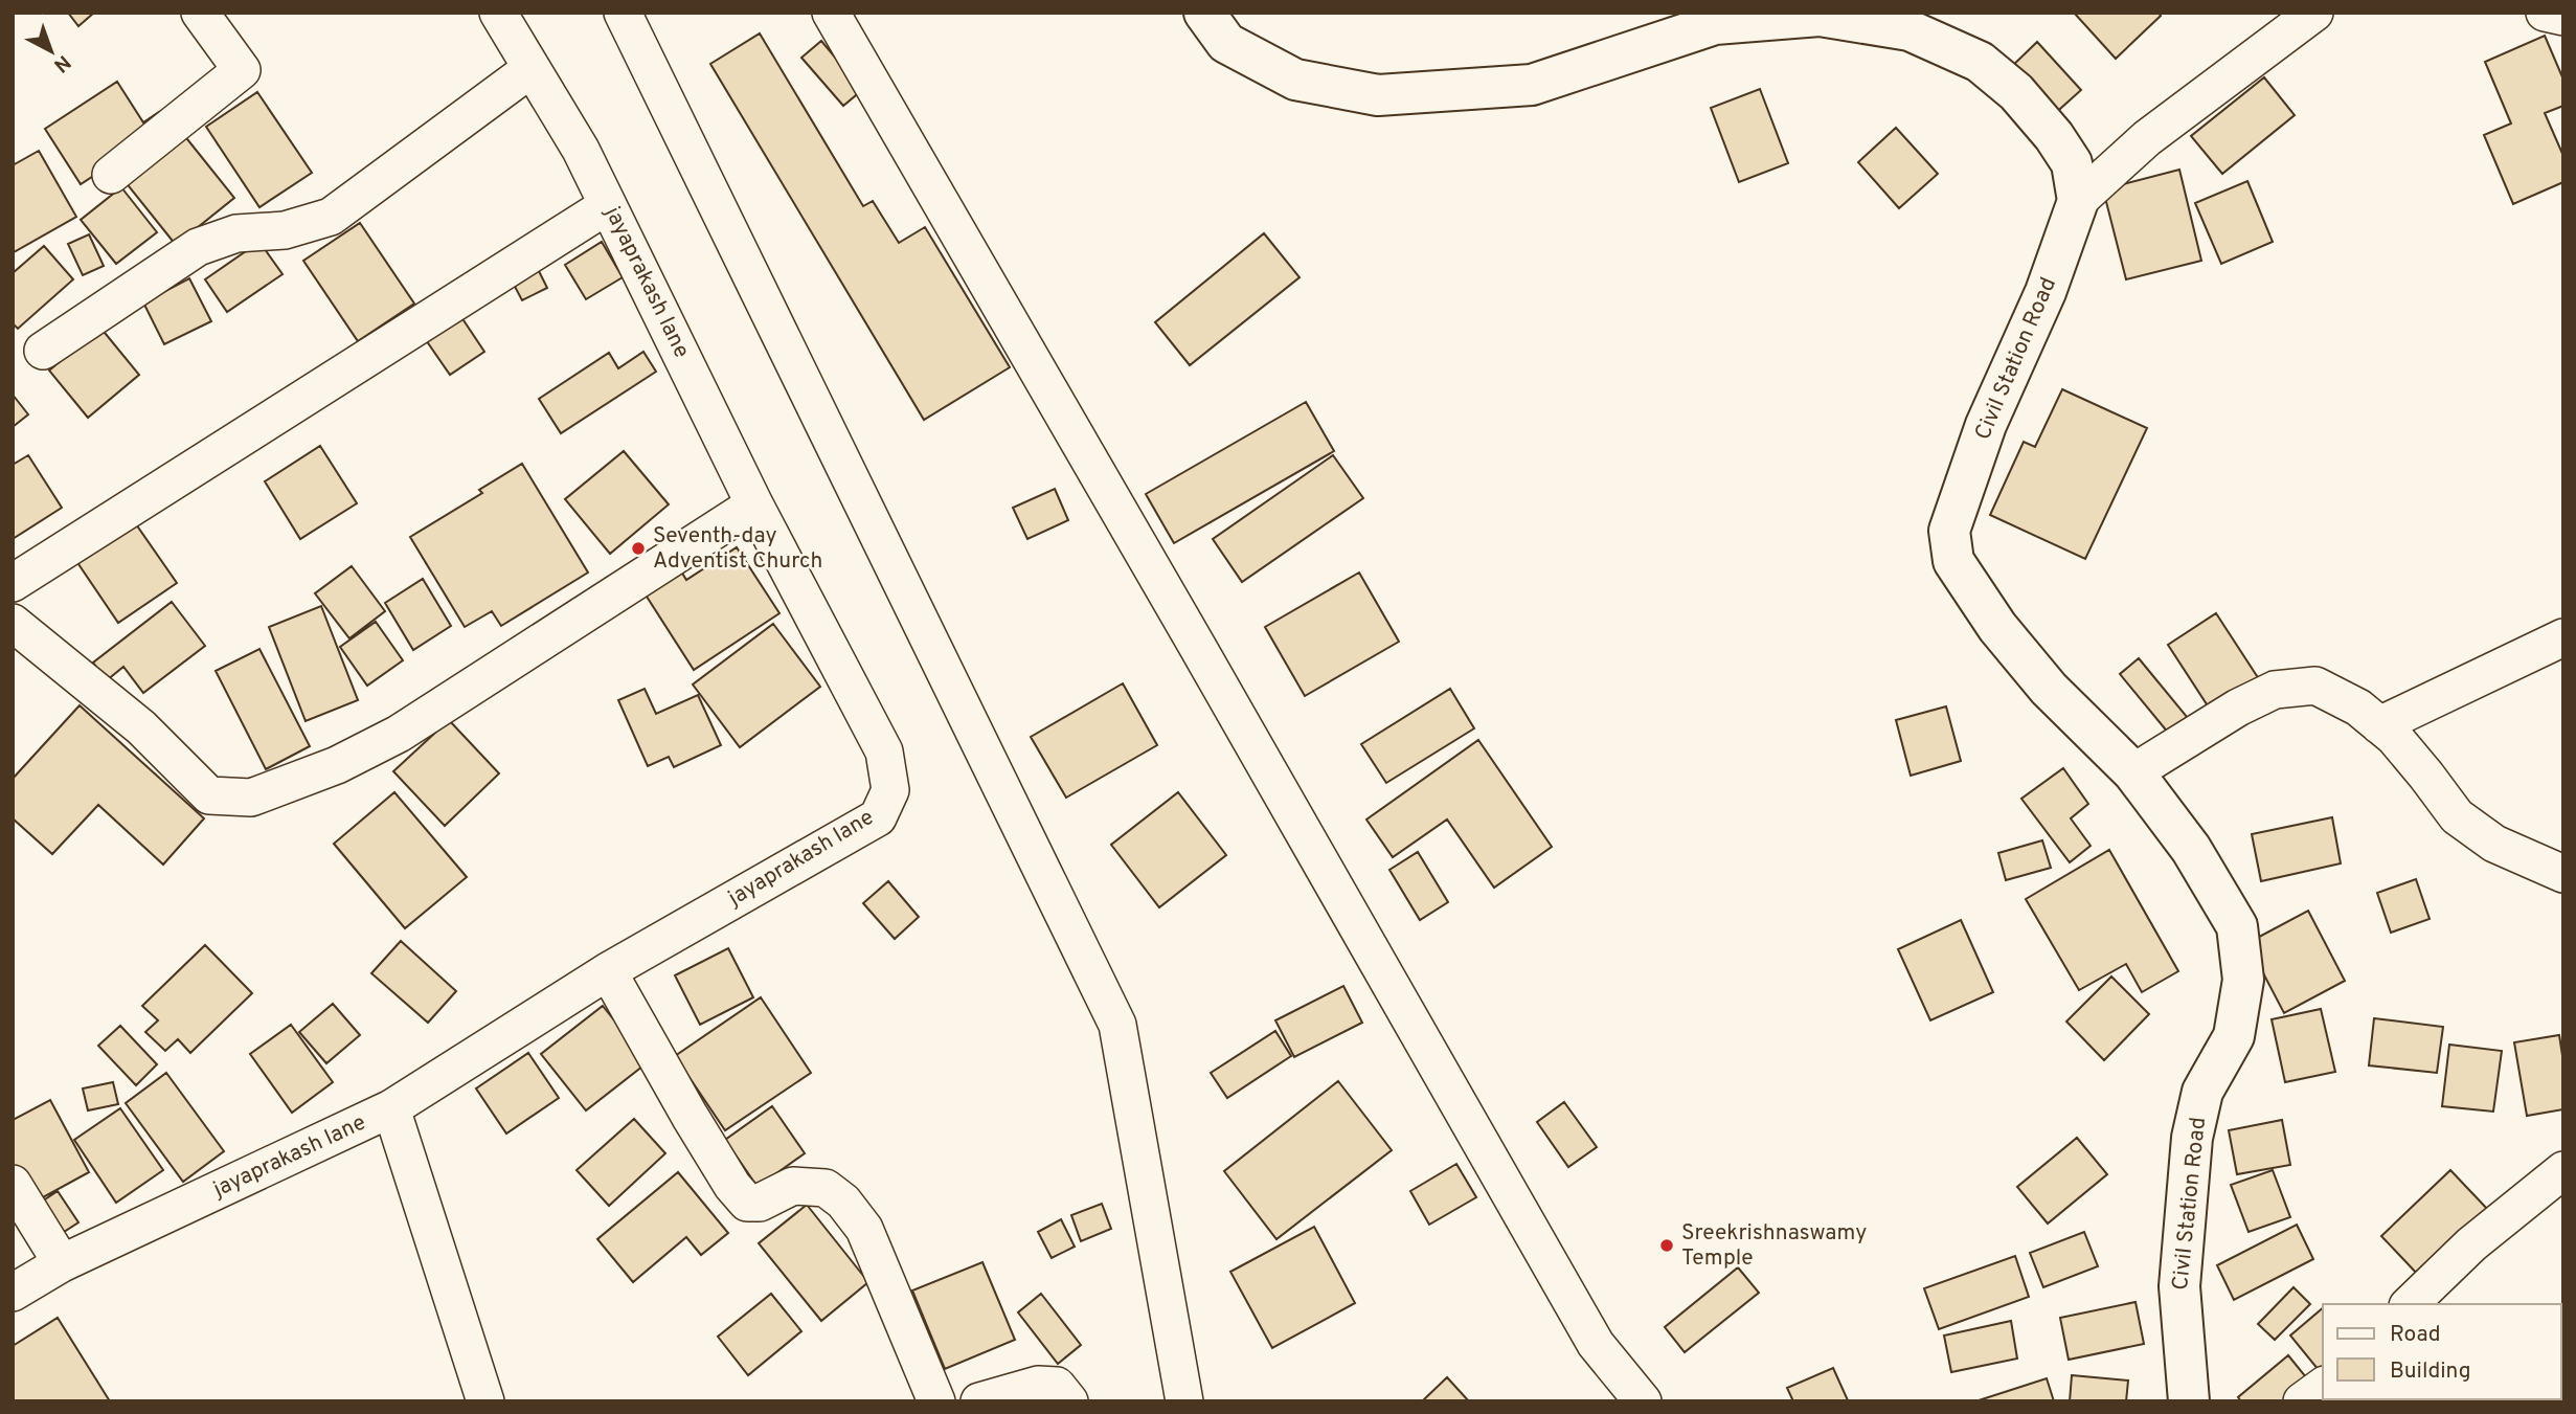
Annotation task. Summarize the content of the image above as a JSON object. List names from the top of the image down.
{
  "streets": {
    "main road": ["Civil Station Road"],
    "street": ["jayaprakash lane"]
  },
  "places": ["Seventh-day Adventist Church", "Sreekrishnaswamy Temple"],
  "legend": ["Road", "Building"],
  "north": "bottom right"
}
